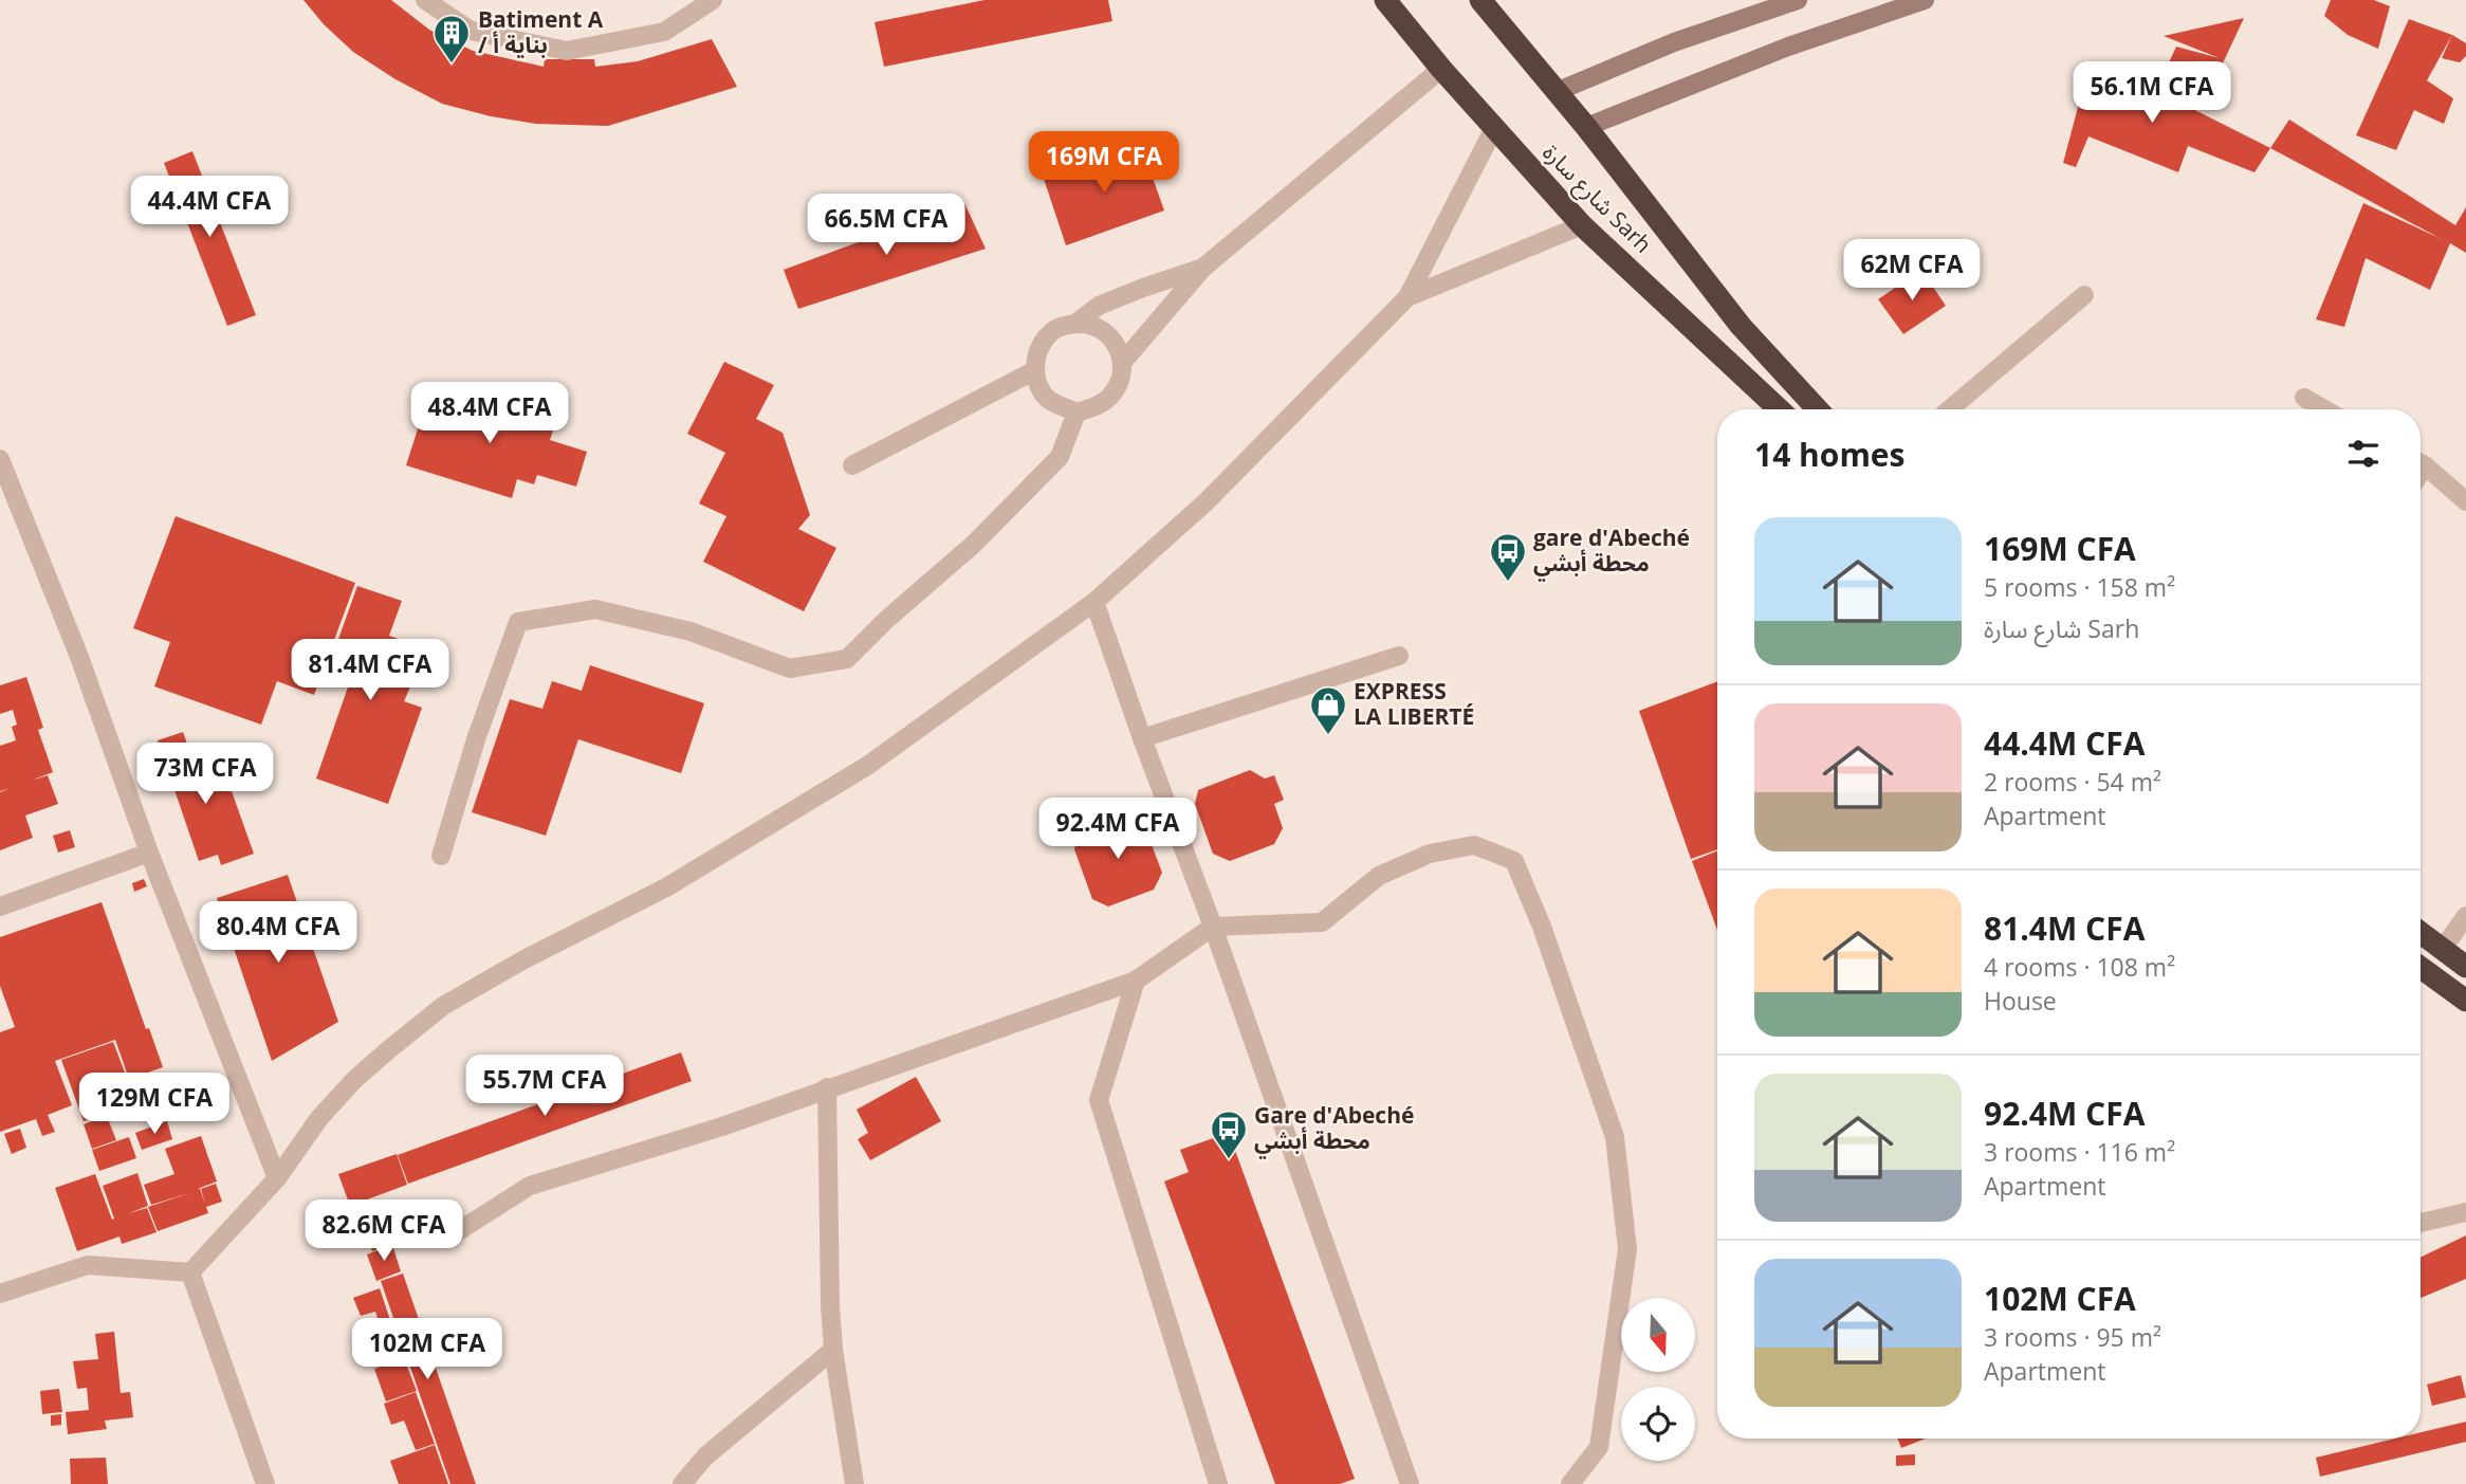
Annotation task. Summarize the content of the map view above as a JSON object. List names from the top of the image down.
{
  "streets": {
    "highway": ["شارع سارة Sarh"]
  },
  "places": {
    "building": ["Batiment A / بناية أ"],
    "bus stop": ["gare d'Abeché محطة أبشي", "Gare d'Abeché محطة أبشي"],
    "shop": ["EXPRESS LA LIBERTÉ"]
  },
  "north": "bottom",
  "page": {
    "price": [
      "56.1M CFA",
      "169M CFA",
      "44.4M CFA",
      "66.5M CFA",
      "62M CFA",
      "48.4M CFA",
      "81.4M CFA",
      "73M CFA",
      "92.4M CFA",
      "80.4M CFA",
      "55.7M CFA",
      "129M CFA",
      "82.6M CFA",
      "102M CFA"
    ],
    "heading": "14 homes",
    "list": [
      {
        "name": "169M CFA",
        "note": "5 rooms · 158 m² · شارع سارة Sarh"
      },
      {
        "name": "44.4M CFA",
        "note": "2 rooms · 54 m² · Apartment"
      },
      {
        "name": "81.4M CFA",
        "note": "4 rooms · 108 m² · House"
      },
      {
        "name": "92.4M CFA",
        "note": "3 rooms · 116 m² · Apartment"
      },
      {
        "name": "102M CFA",
        "note": "3 rooms · 95 m² · Apartment"
      }
    ]
  }
}
